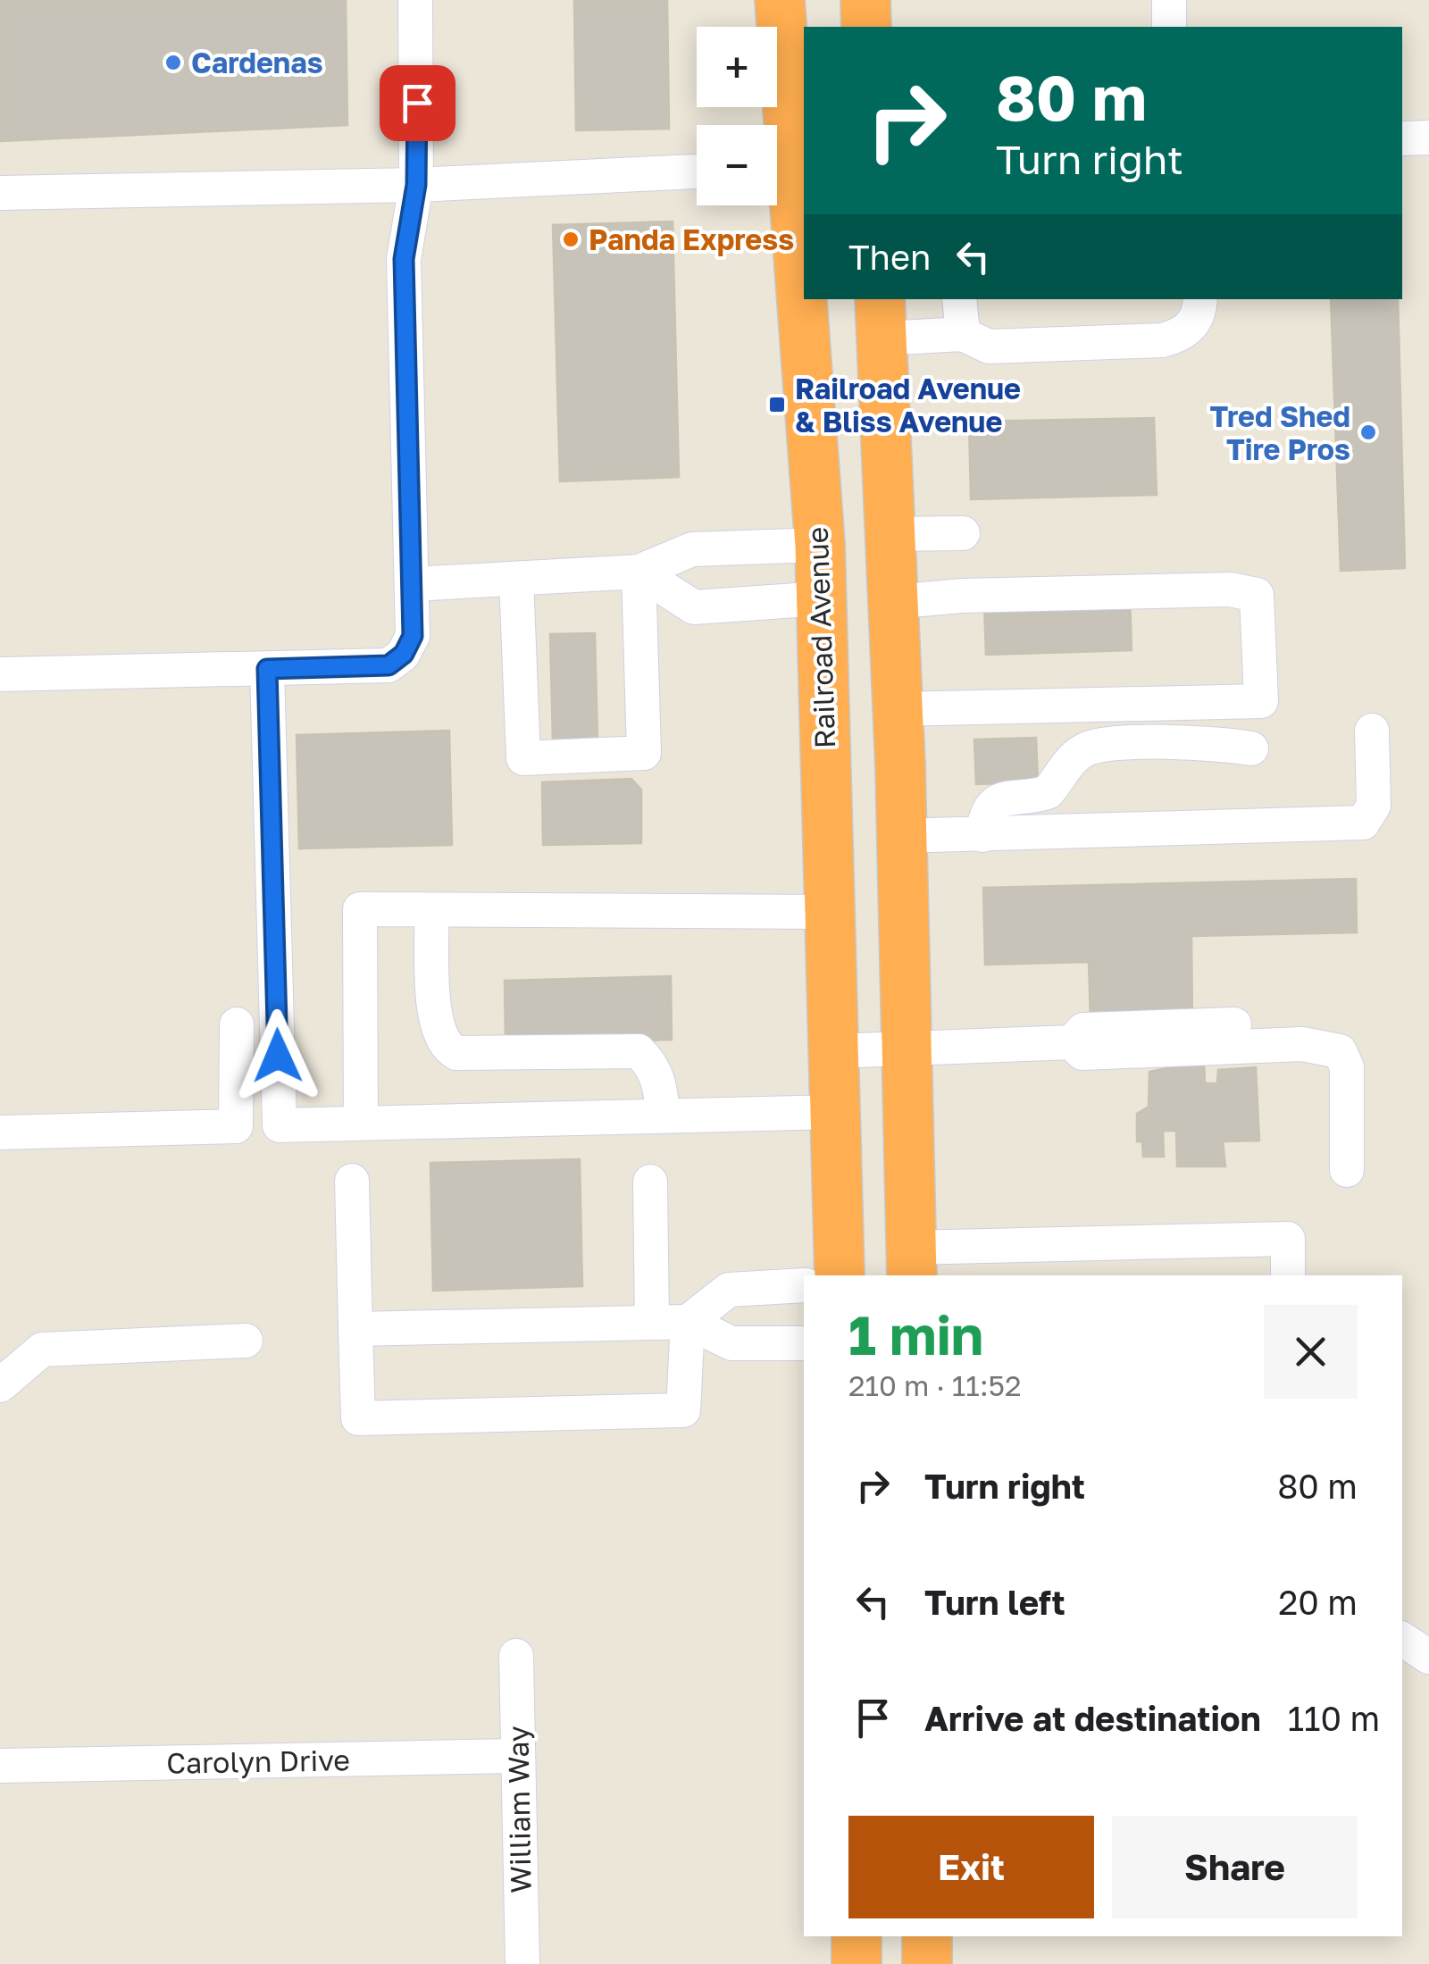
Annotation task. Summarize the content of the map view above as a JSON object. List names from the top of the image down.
{
  "streets": {
    "highway": ["Railroad Avenue"],
    "street": ["Carolyn Drive", "William Way"]
  },
  "crossings": [
    ["Carolyn Drive", "William Way"]
  ],
  "places": {
    "other": ["Cardenas", "Panda Express", "Tred Shed Tire Pros"],
    "transit": ["Railroad Avenue & Bliss Avenue"]
  },
  "page": {
    "map_buttons": ["+", "−"],
    "turn": ["80 m", "Turn right"],
    "then": "Then",
    "heading": ["1 min", "210 m · 11:52"],
    "list": [
      {
        "name": "Turn right",
        "value": "80 m"
      },
      {
        "name": "Turn left",
        "value": "20 m"
      },
      {
        "name": "Arrive at destination",
        "value": "110 m"
      }
    ],
    "buttons": ["Exit", "Share"]
  }
}
